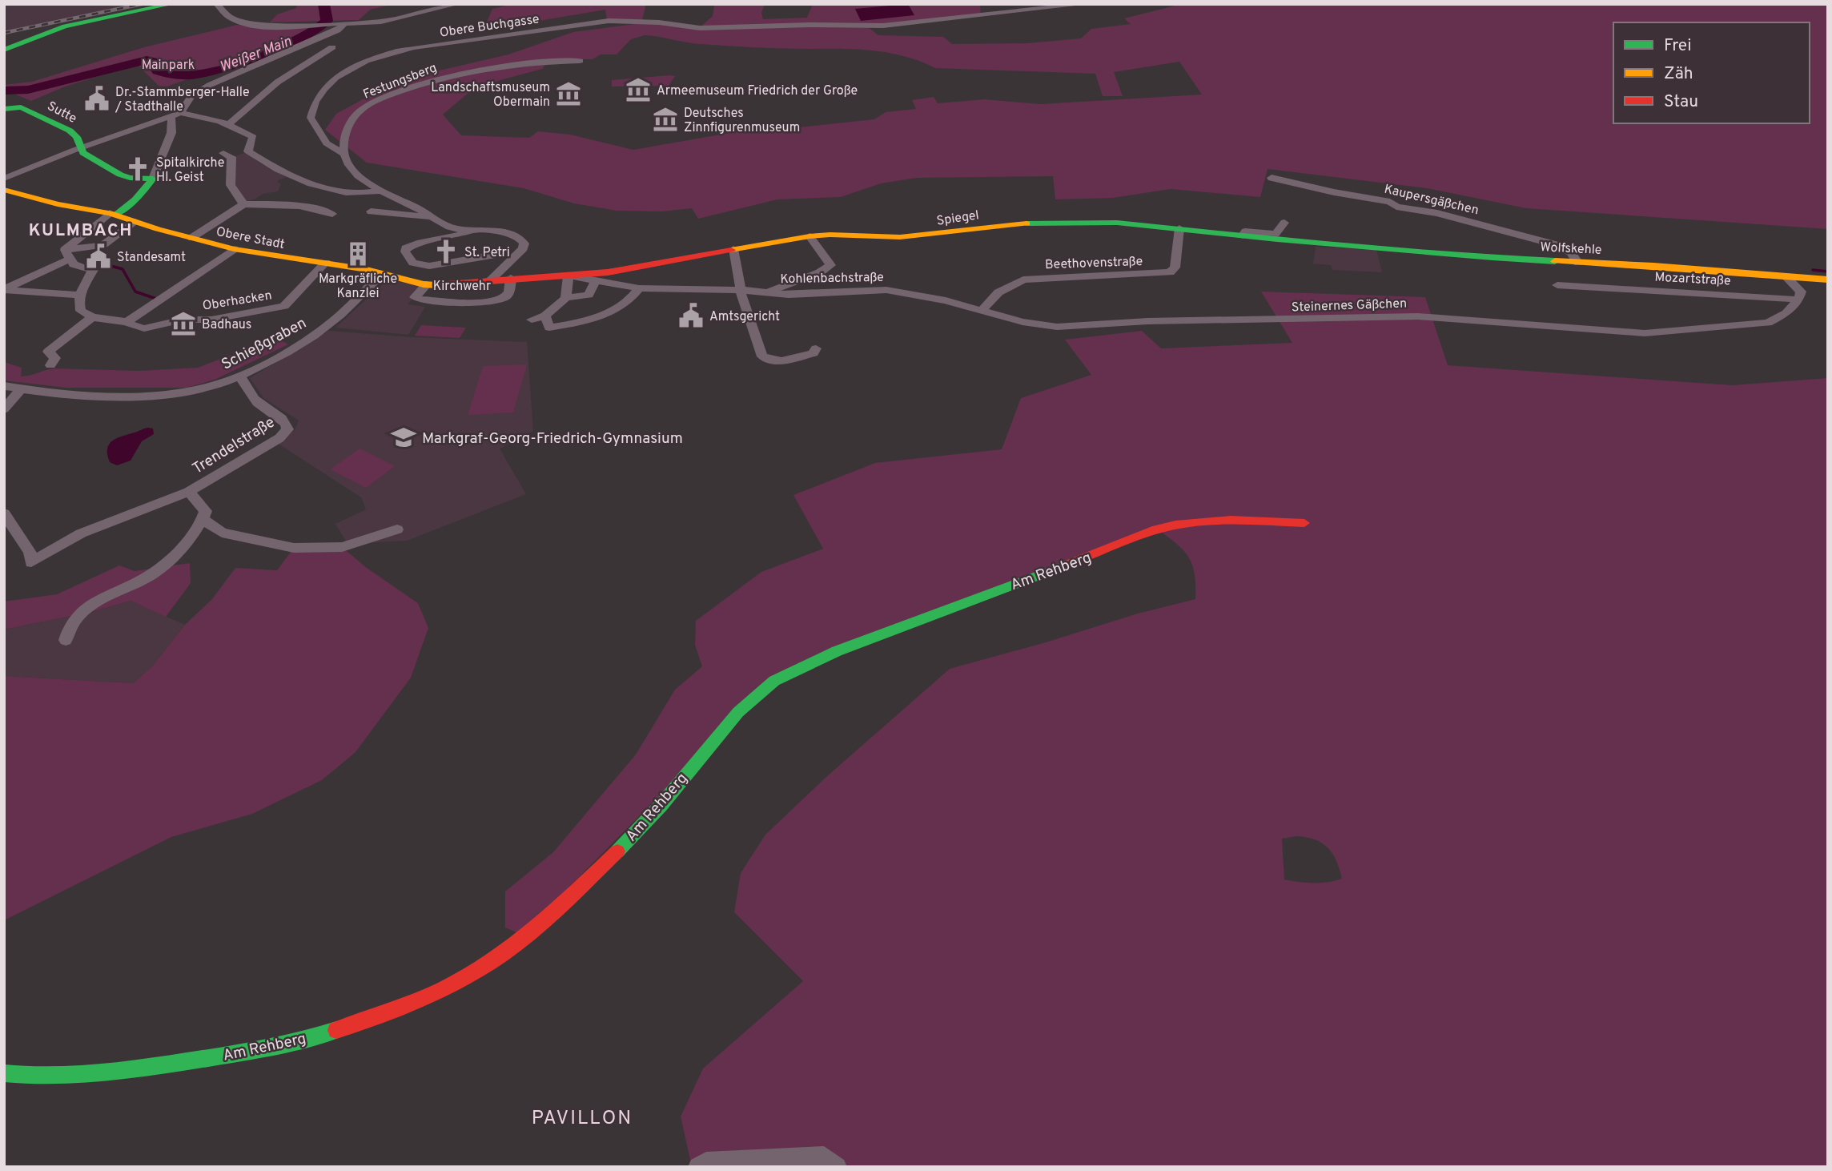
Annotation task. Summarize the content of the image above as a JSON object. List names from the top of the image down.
{
  "streets": {
    "street": [
      "Obere Buchgasse",
      "Festungsberg",
      "Sutte",
      "Kaupersgäßchen",
      "Spiegel",
      "Obere Stadt",
      "Wolfskehle",
      "Beethovenstraße",
      "Kohlenbachstraße",
      "Mozartstraße",
      "Kirchwehr",
      "Oberhacken",
      "Steinernes Gäßchen",
      "Schießgraben",
      "Trendelstraße",
      "Am Rehberg"
    ]
  },
  "crossings": [
    ["Obere Buchgasse", "Festungsberg"],
    ["Kaupersgäßchen", "Wolfskehle"],
    ["Spiegel", "Wolfskehle"],
    ["Spiegel", "Beethovenstraße"],
    ["Spiegel", "Kohlenbachstraße"],
    ["Spiegel", "Kirchwehr"],
    ["Obere Stadt", "Kirchwehr"],
    ["Obere Stadt", "Oberhacken"],
    ["Obere Stadt", "Schießgraben"],
    ["Beethovenstraße", "Steinernes Gäßchen"],
    ["Kohlenbachstraße", "Kirchwehr"],
    ["Kohlenbachstraße", "Steinernes Gäßchen"],
    ["Mozartstraße", "Steinernes Gäßchen"],
    ["Kirchwehr", "Schießgraben"],
    ["Schießgraben", "Trendelstraße"]
  ],
  "districts": ["KULMBACH", "PAVILLON"],
  "water": ["Weißer Main"],
  "parks": ["Mainpark"],
  "places": {
    "museum": [
      "Armeemuseum Friedrich der Große",
      "Landschaftsmuseum Obermain",
      "Deutsches Zinnfigurenmuseum",
      "Badhaus"
    ],
    "public building": ["Dr.-Stammberger-Halle / Stadthalle", "Standesamt", "Amtsgericht"],
    "church": ["Spitalkirche Hl. Geist", "St. Petri"],
    "building": ["Markgräfliche Kanzlei"],
    "school or university": ["Markgraf-Georg-Friedrich-Gymnasium"]
  },
  "legend": ["Frei", "Zäh", "Stau"]
}
